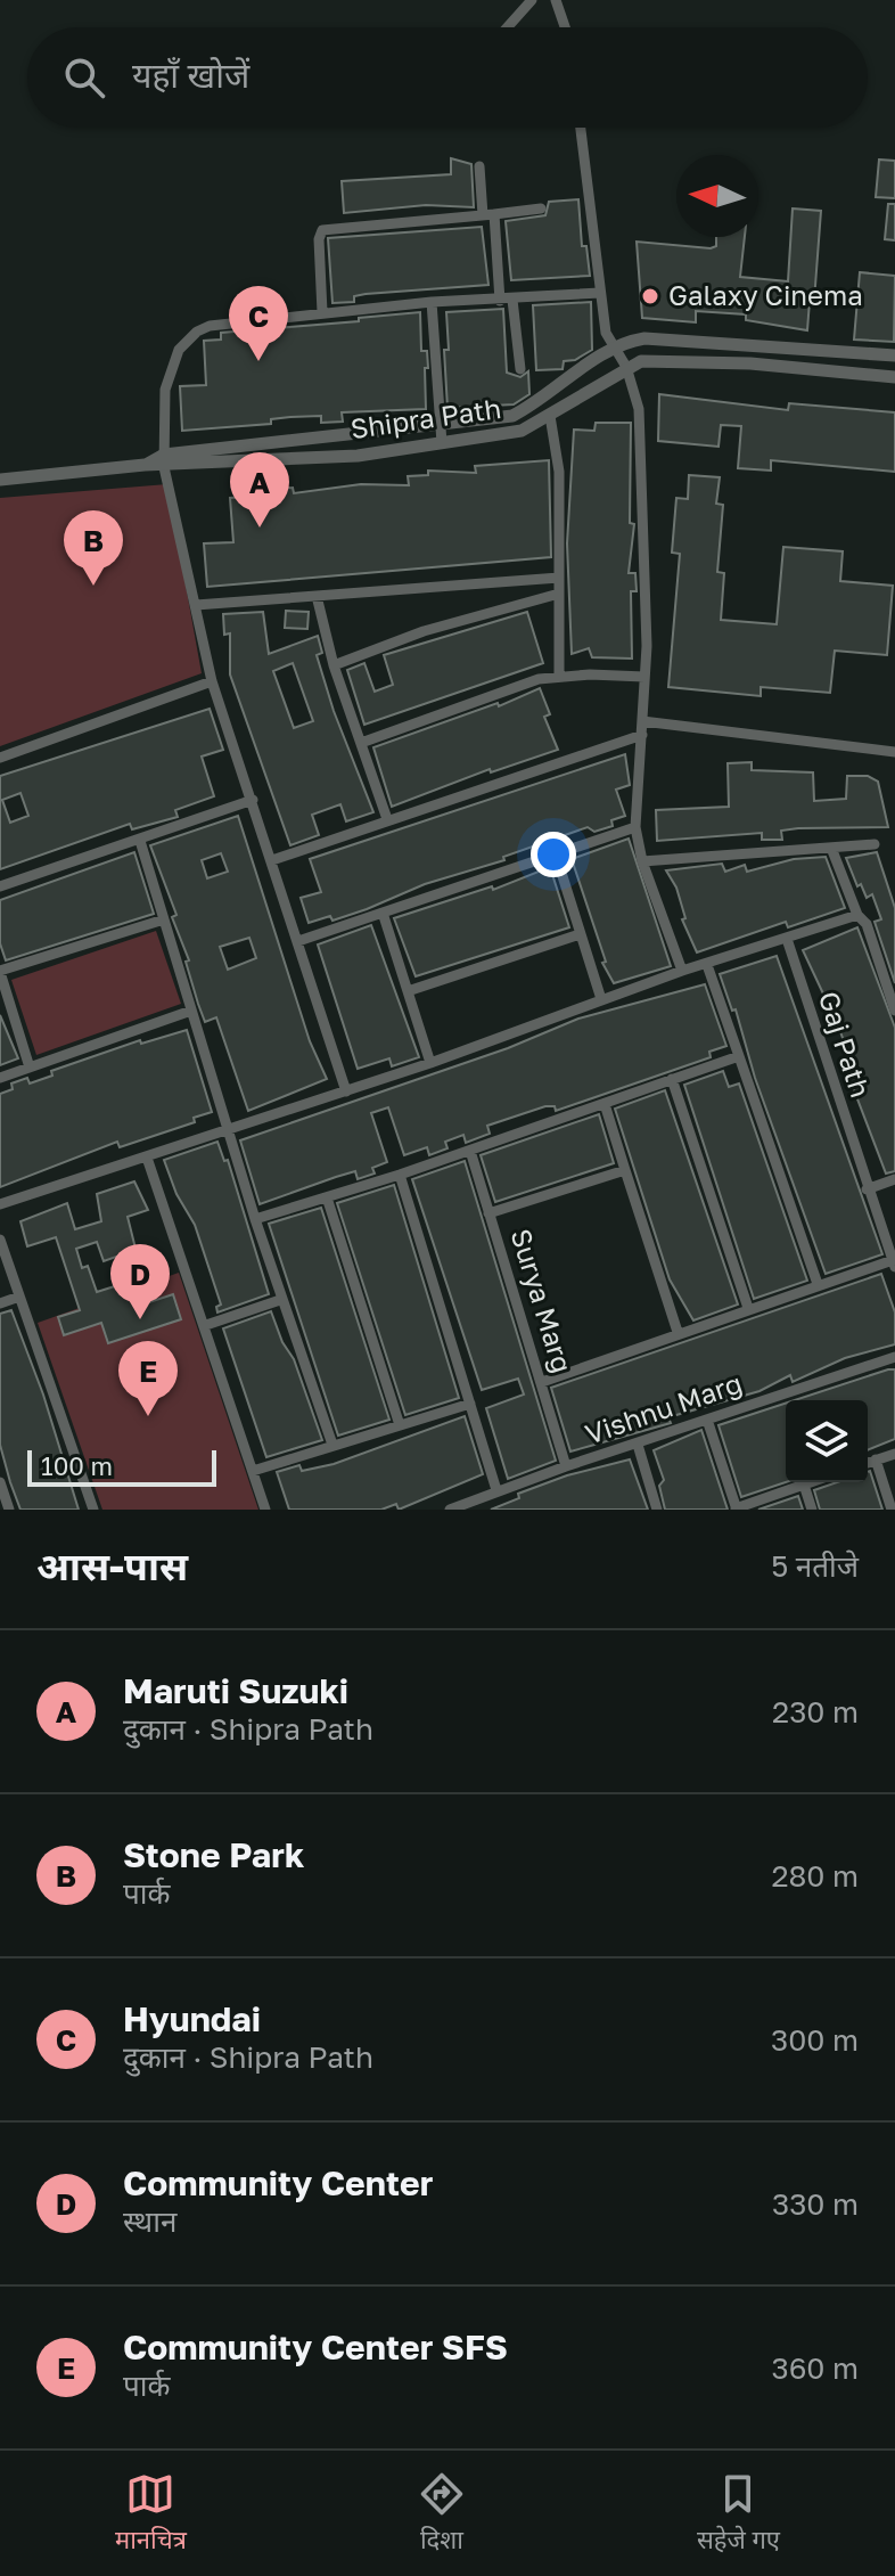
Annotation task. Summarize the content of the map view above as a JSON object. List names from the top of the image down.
{
  "streets": {
    "street": [
      "Shipra Path",
      "Gaj Path",
      "Surya Marg",
      "Vishnu Marg"
    ]
  },
  "crossings": [
    ["Surya Marg", "Vishnu Marg"]
  ],
  "places": ["Galaxy Cinema"],
  "scale_bar": "100 m",
  "north": "left",
  "page": {
    "search": "यहाँ खोजें",
    "pins": [
      "C",
      "A",
      "B",
      "D",
      "E"
    ],
    "scale": "100 m",
    "heading": ["आस-पास", "5 नतीजे"],
    "list": [
      {
        "mark": "A",
        "name": "Maruti Suzuki",
        "note": "दुकान · Shipra Path",
        "value": "230 m"
      },
      {
        "mark": "B",
        "name": "Stone Park",
        "note": "पार्क",
        "value": "280 m"
      },
      {
        "mark": "C",
        "name": "Hyundai",
        "note": "दुकान · Shipra Path",
        "value": "300 m"
      },
      {
        "mark": "D",
        "name": "Community Center",
        "note": "स्थान",
        "value": "330 m"
      },
      {
        "mark": "E",
        "name": "Community Center SFS",
        "note": "पार्क",
        "value": "360 m"
      }
    ],
    "nav": ["मानचित्र", "दिशा", "सहेजे गए"]
  }
}
